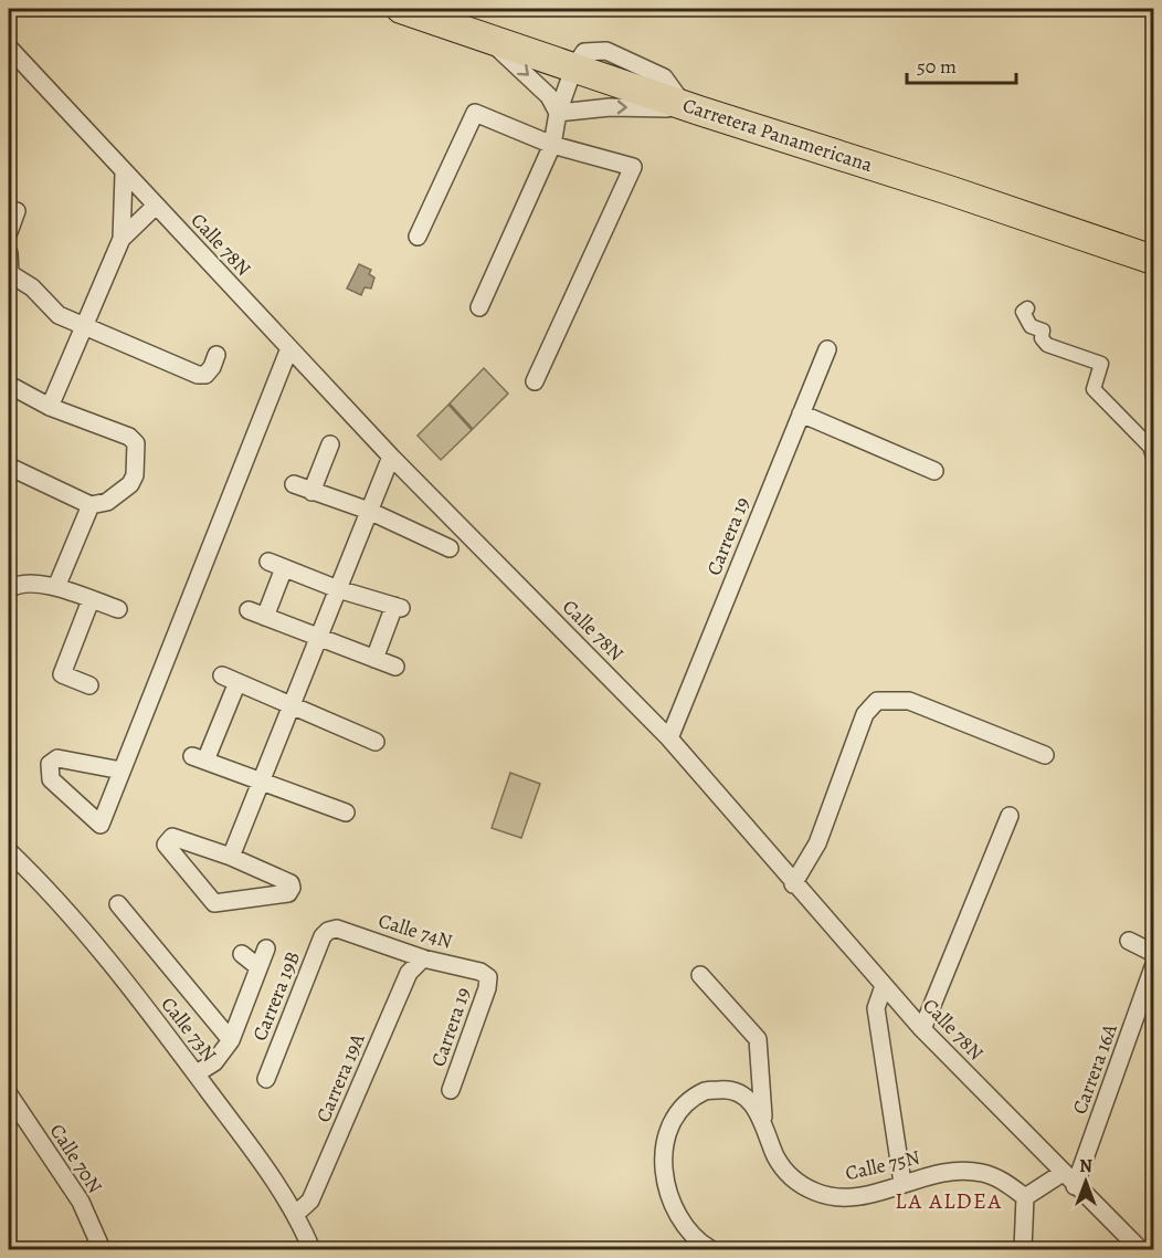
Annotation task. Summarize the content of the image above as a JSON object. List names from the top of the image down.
{
  "streets": {
    "highway": ["Carretera Panamericana"],
    "street": [
      "Calle 78N",
      "Carrera 19",
      "Calle 74N",
      "Carrera 19B",
      "Calle 73N",
      "Carrera 16A",
      "Carrera 19A",
      "Calle 70N",
      "Calle 75N"
    ]
  },
  "crossings": [
    ["Calle 78N", "Carrera 19"],
    ["Calle 78N", "Carrera 16A"],
    ["Carrera 19", "Calle 74N"],
    ["Calle 74N", "Carrera 19B"],
    ["Calle 74N", "Carrera 19A"],
    ["Calle 73N", "Carrera 19A"]
  ],
  "districts": ["LA ALDEA"],
  "scale_bar": "50 m",
  "north": "top"
}
